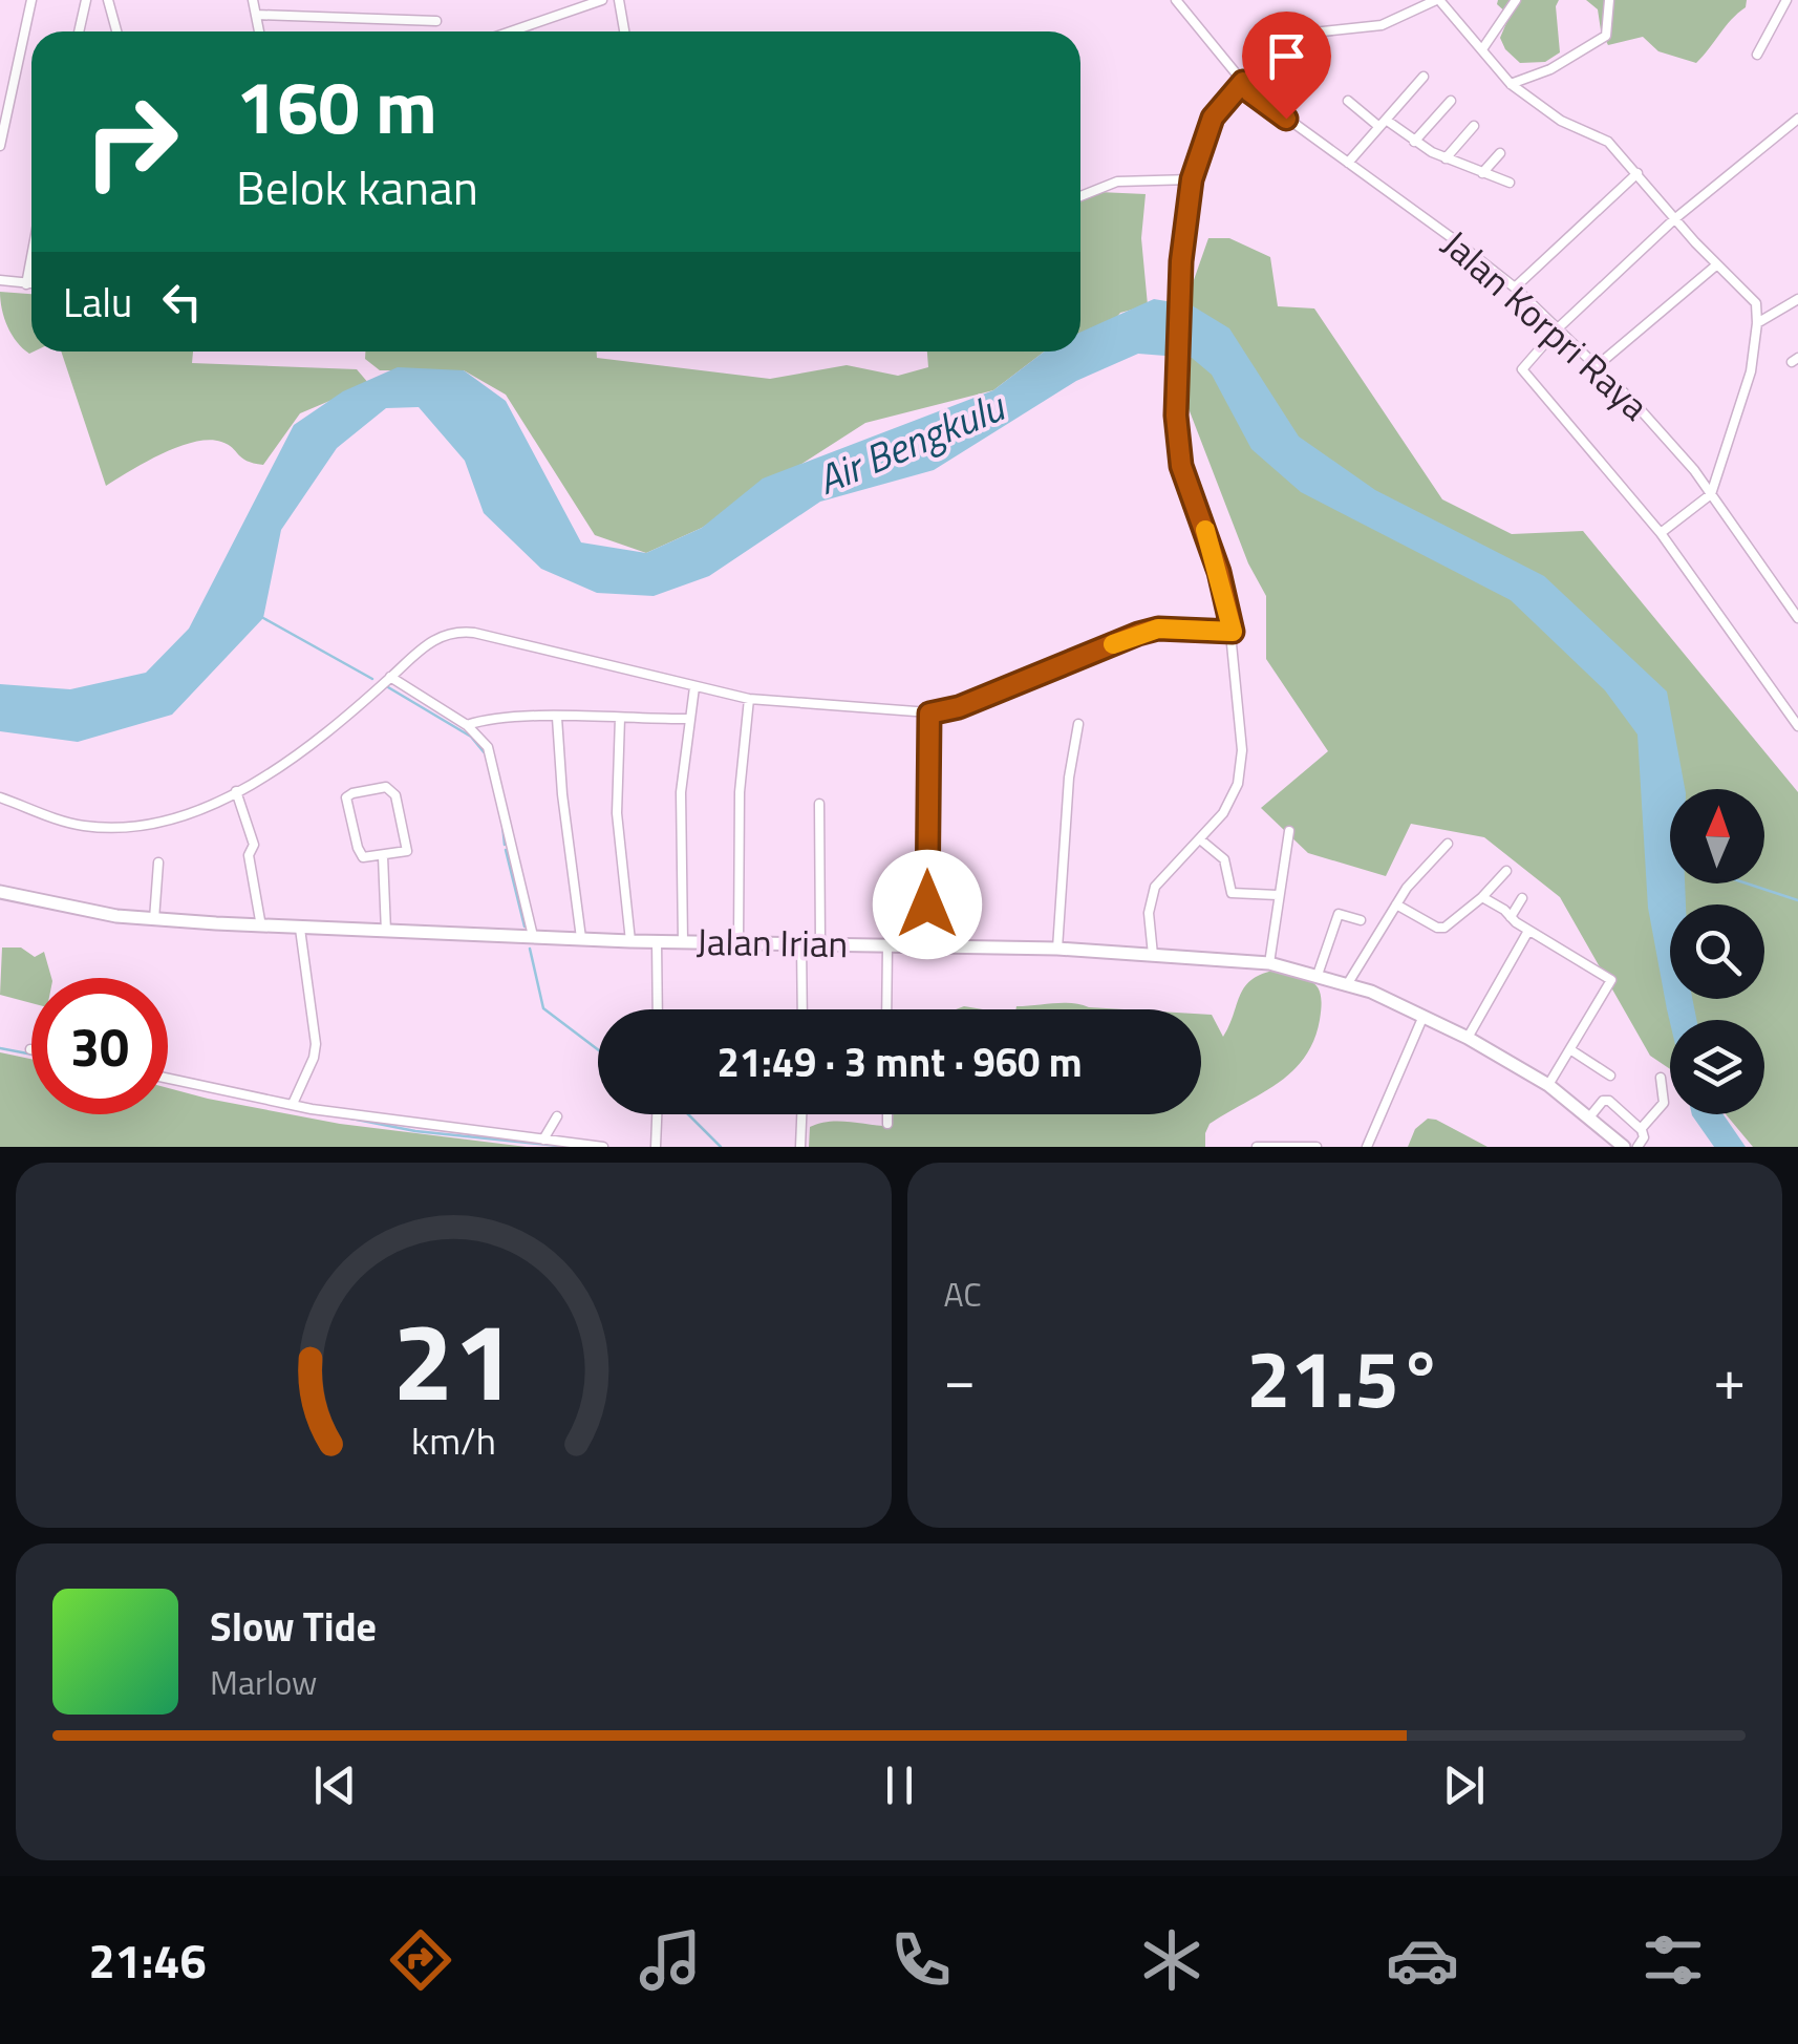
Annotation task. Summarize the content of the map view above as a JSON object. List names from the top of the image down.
{
  "streets": {
    "main road": ["Jalan Irian"],
    "street": ["Jalan Korpri Raya"]
  },
  "water": ["Air Bengkulu"],
  "north": "top",
  "page": {
    "turn": ["160 m", "Belok kanan"],
    "then": "Lalu",
    "limit": "30",
    "trip": "21:49 · 3 mnt · 960 m",
    "tile": "AC",
    "heat": ["−", "21.5°", "+"],
    "song": ["Slow Tide", "Marlow"],
    "tabs": "21:46",
    "gauge": ["21", "km/h"]
  }
}
